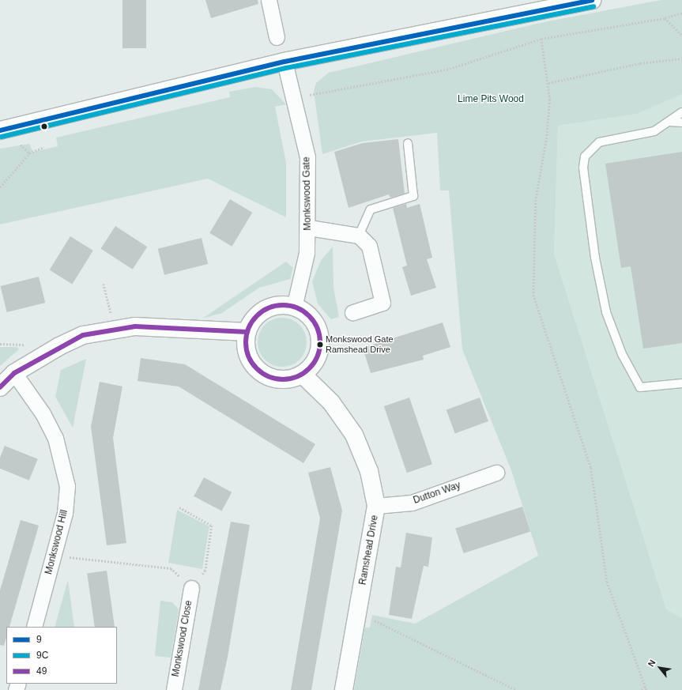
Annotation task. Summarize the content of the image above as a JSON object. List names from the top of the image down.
{
  "streets": {
    "street": [
      "Monkswood Gate",
      "Dutton Way",
      "Monkswood Hill",
      "Ramshead Drive",
      "Monkswood Close"
    ]
  },
  "crossings": [
    ["Monkswood Gate", "Ramshead Drive"],
    ["Dutton Way", "Ramshead Drive"]
  ],
  "parks": ["Lime Pits Wood"],
  "places": ["Monkswood Gate Ramshead Drive"],
  "lines": ["transit line 9", "transit line 9C", "transit line 49"],
  "legend": ["9", "9C", "49"],
  "north": "top left"
}
